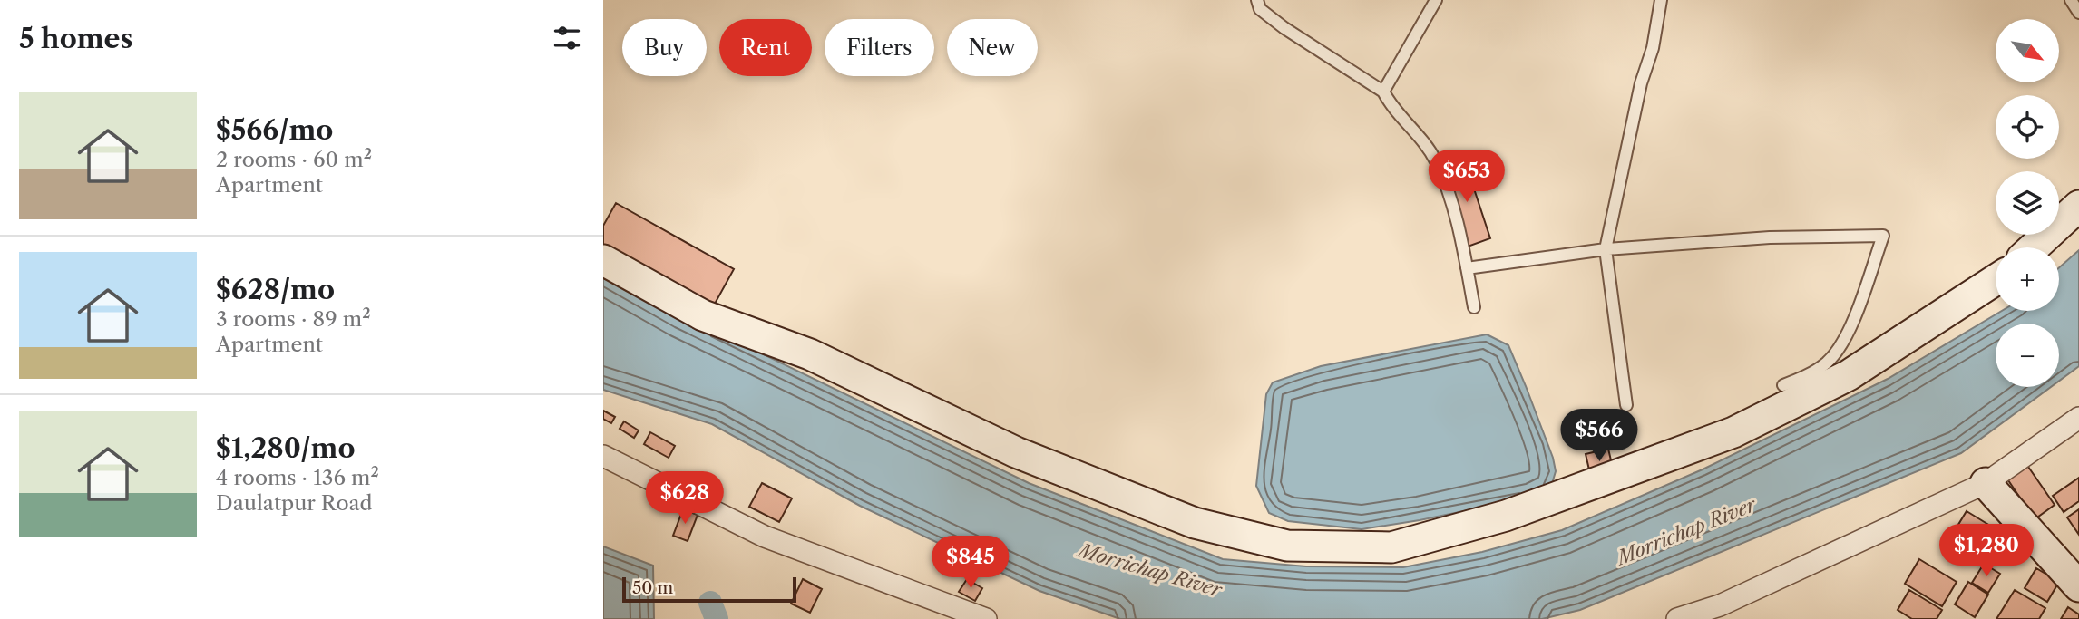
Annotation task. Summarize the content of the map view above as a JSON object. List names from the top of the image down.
{
  "water": ["Morrichap River"],
  "scale_bar": "50 m",
  "north": "bottom right",
  "page": {
    "heading": "5 homes",
    "map_buttons": ["+", "−"],
    "chip": [
      "Buy",
      "Rent",
      "Filters",
      "New"
    ],
    "list": [
      {
        "name": "$566/mo",
        "note": "2 rooms · 60 m² · Apartment"
      },
      {
        "name": "$628/mo",
        "note": "3 rooms · 89 m² · Apartment"
      },
      {
        "name": "$1,280/mo",
        "note": "4 rooms · 136 m² · Daulatpur Road"
      }
    ],
    "price": [
      "$653",
      "$566",
      "$628",
      "$1,280",
      "$845"
    ],
    "scale": "50 m"
  }
}
